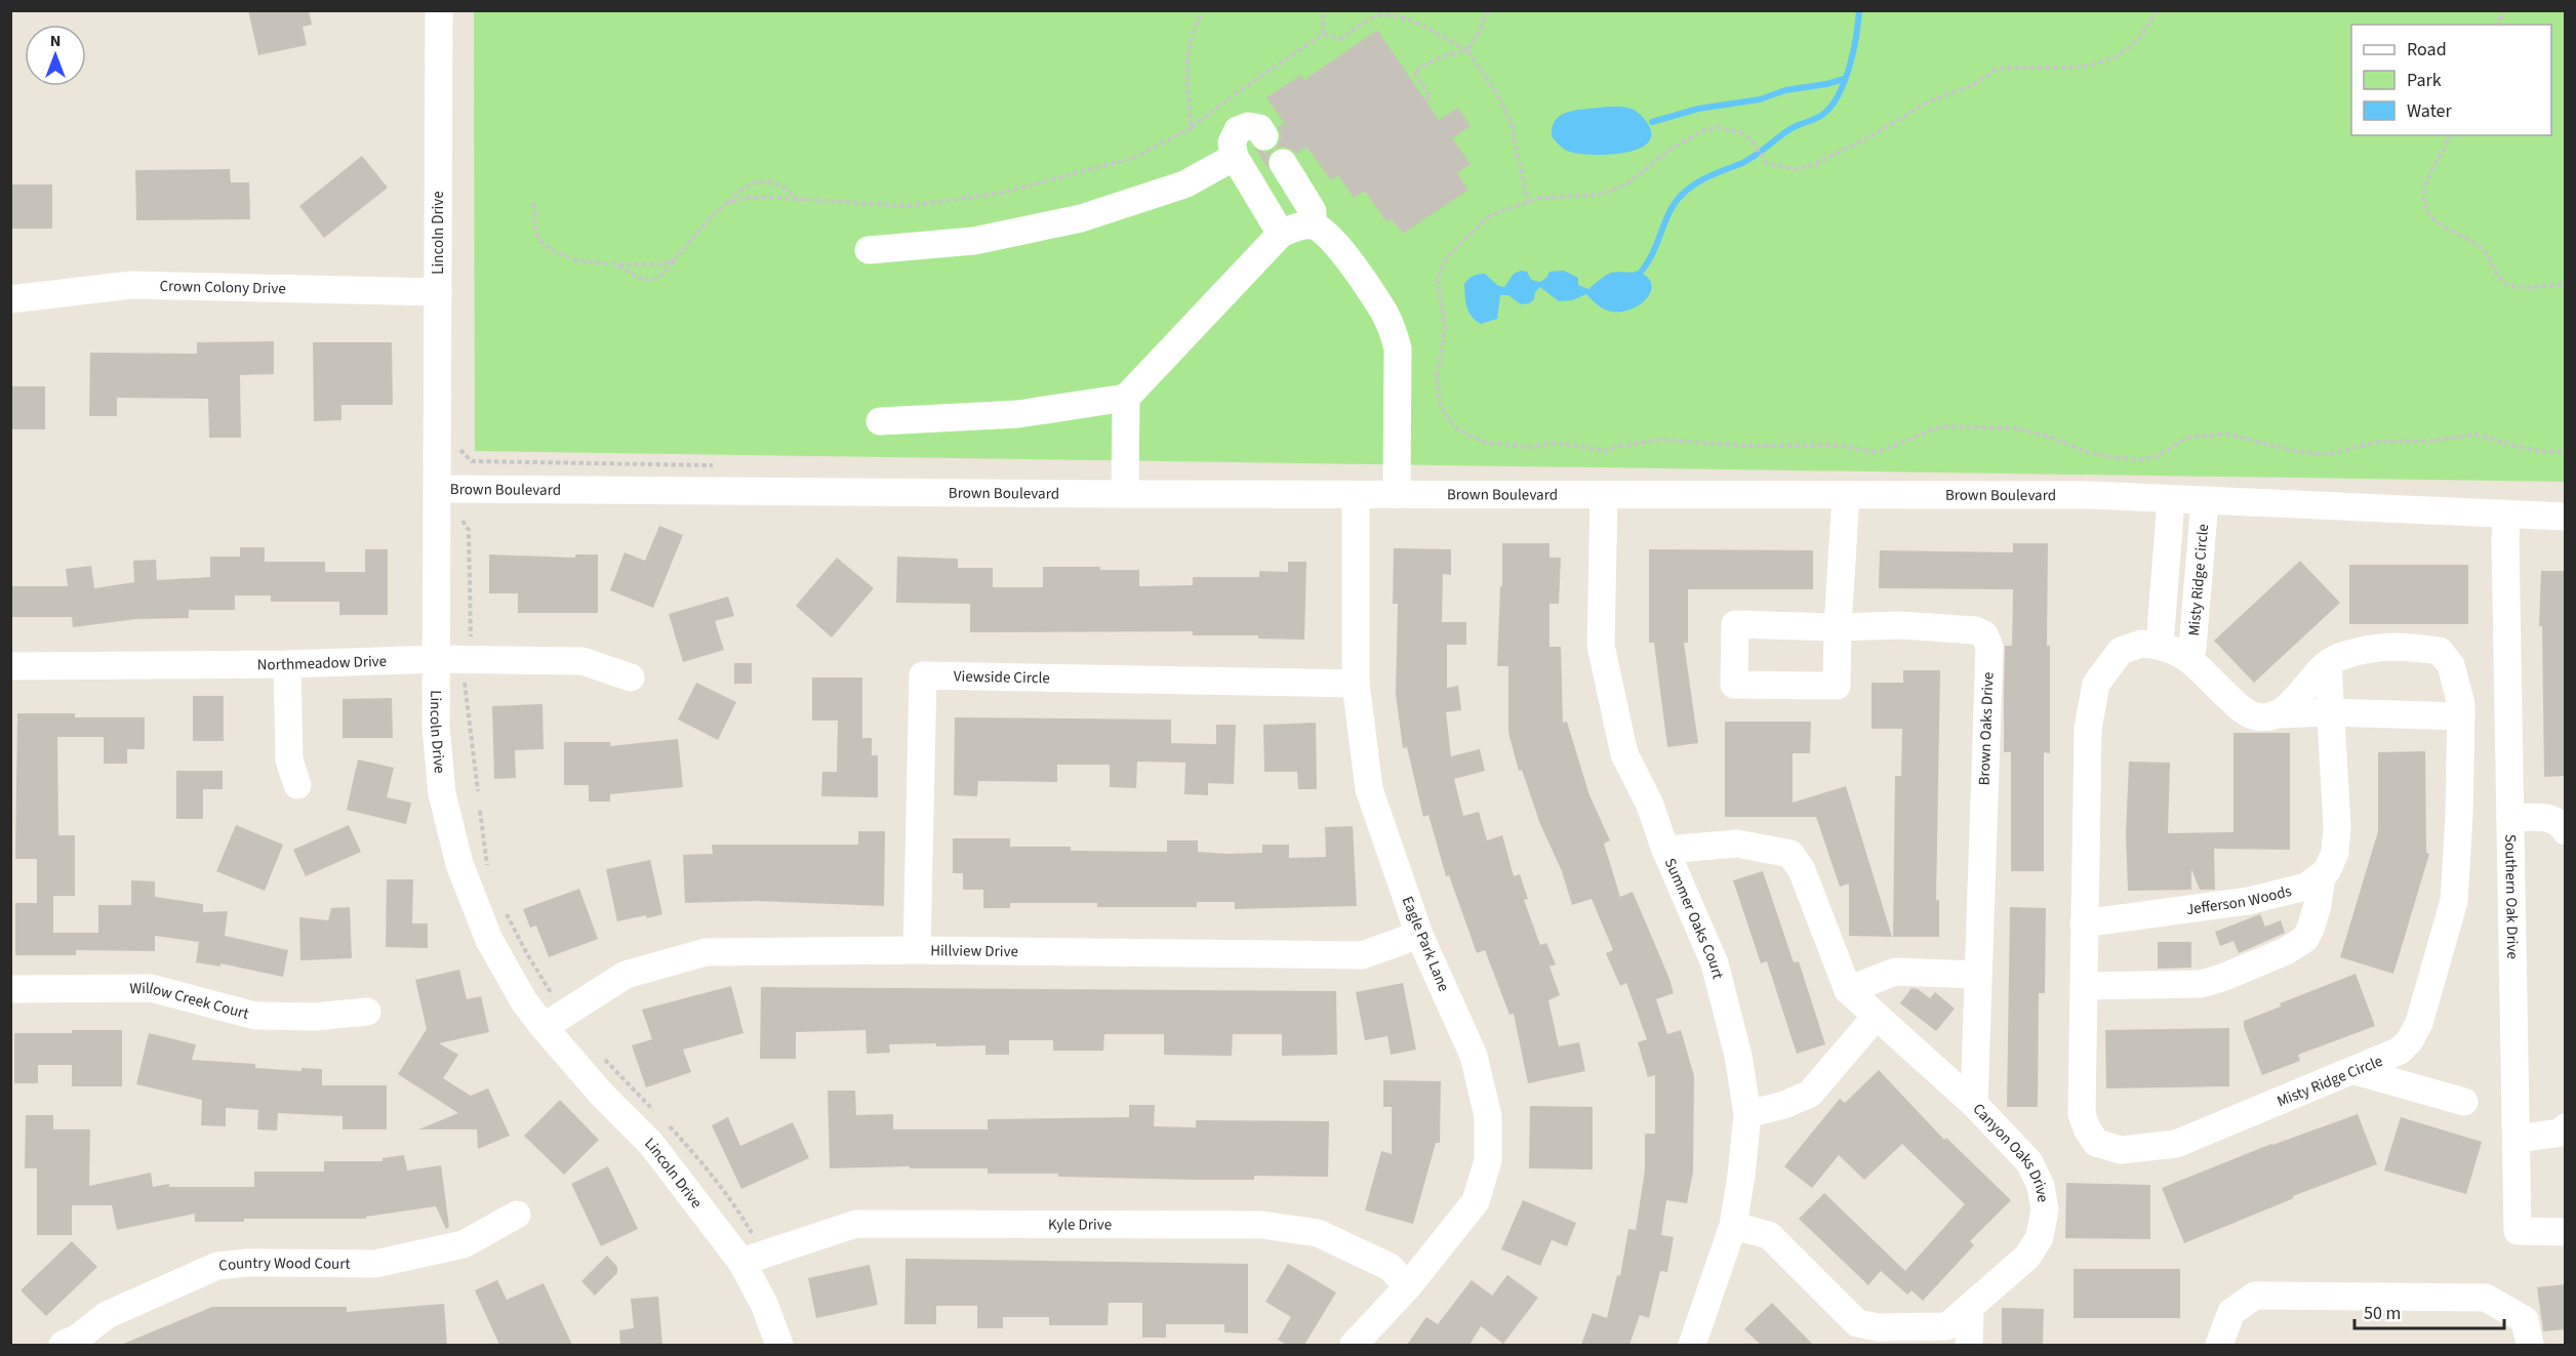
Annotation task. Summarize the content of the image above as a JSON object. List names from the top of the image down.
{
  "streets": {
    "street": [
      "Lincoln Drive",
      "Crown Colony Drive",
      "Brown Boulevard",
      "Misty Ridge Circle",
      "Northmeadow Drive",
      "Viewside Circle",
      "Brown Oaks Drive",
      "Southern Oak Drive",
      "Jefferson Woods",
      "Summer Oaks Court",
      "Eagle Park Lane",
      "Hillview Drive",
      "Willow Creek Court",
      "Canyon Oaks Drive",
      "Kyle Drive",
      "Country Wood Court"
    ]
  },
  "crossings": [
    ["Lincoln Drive", "Crown Colony Drive"],
    ["Lincoln Drive", "Brown Boulevard"],
    ["Lincoln Drive", "Northmeadow Drive"],
    ["Lincoln Drive", "Hillview Drive"],
    ["Lincoln Drive", "Kyle Drive"],
    ["Brown Boulevard", "Misty Ridge Circle"],
    ["Brown Boulevard", "Brown Oaks Drive"],
    ["Brown Boulevard", "Southern Oak Drive"],
    ["Brown Boulevard", "Summer Oaks Court"],
    ["Brown Boulevard", "Eagle Park Lane"],
    ["Misty Ridge Circle", "Jefferson Woods"],
    ["Viewside Circle", "Eagle Park Lane"],
    ["Viewside Circle", "Hillview Drive"],
    ["Brown Oaks Drive", "Canyon Oaks Drive"],
    ["Summer Oaks Court", "Canyon Oaks Drive"],
    ["Eagle Park Lane", "Hillview Drive"],
    ["Eagle Park Lane", "Kyle Drive"]
  ],
  "legend": ["Road", "Park", "Water"],
  "scale_bar": "50 m",
  "north": "top"
}
